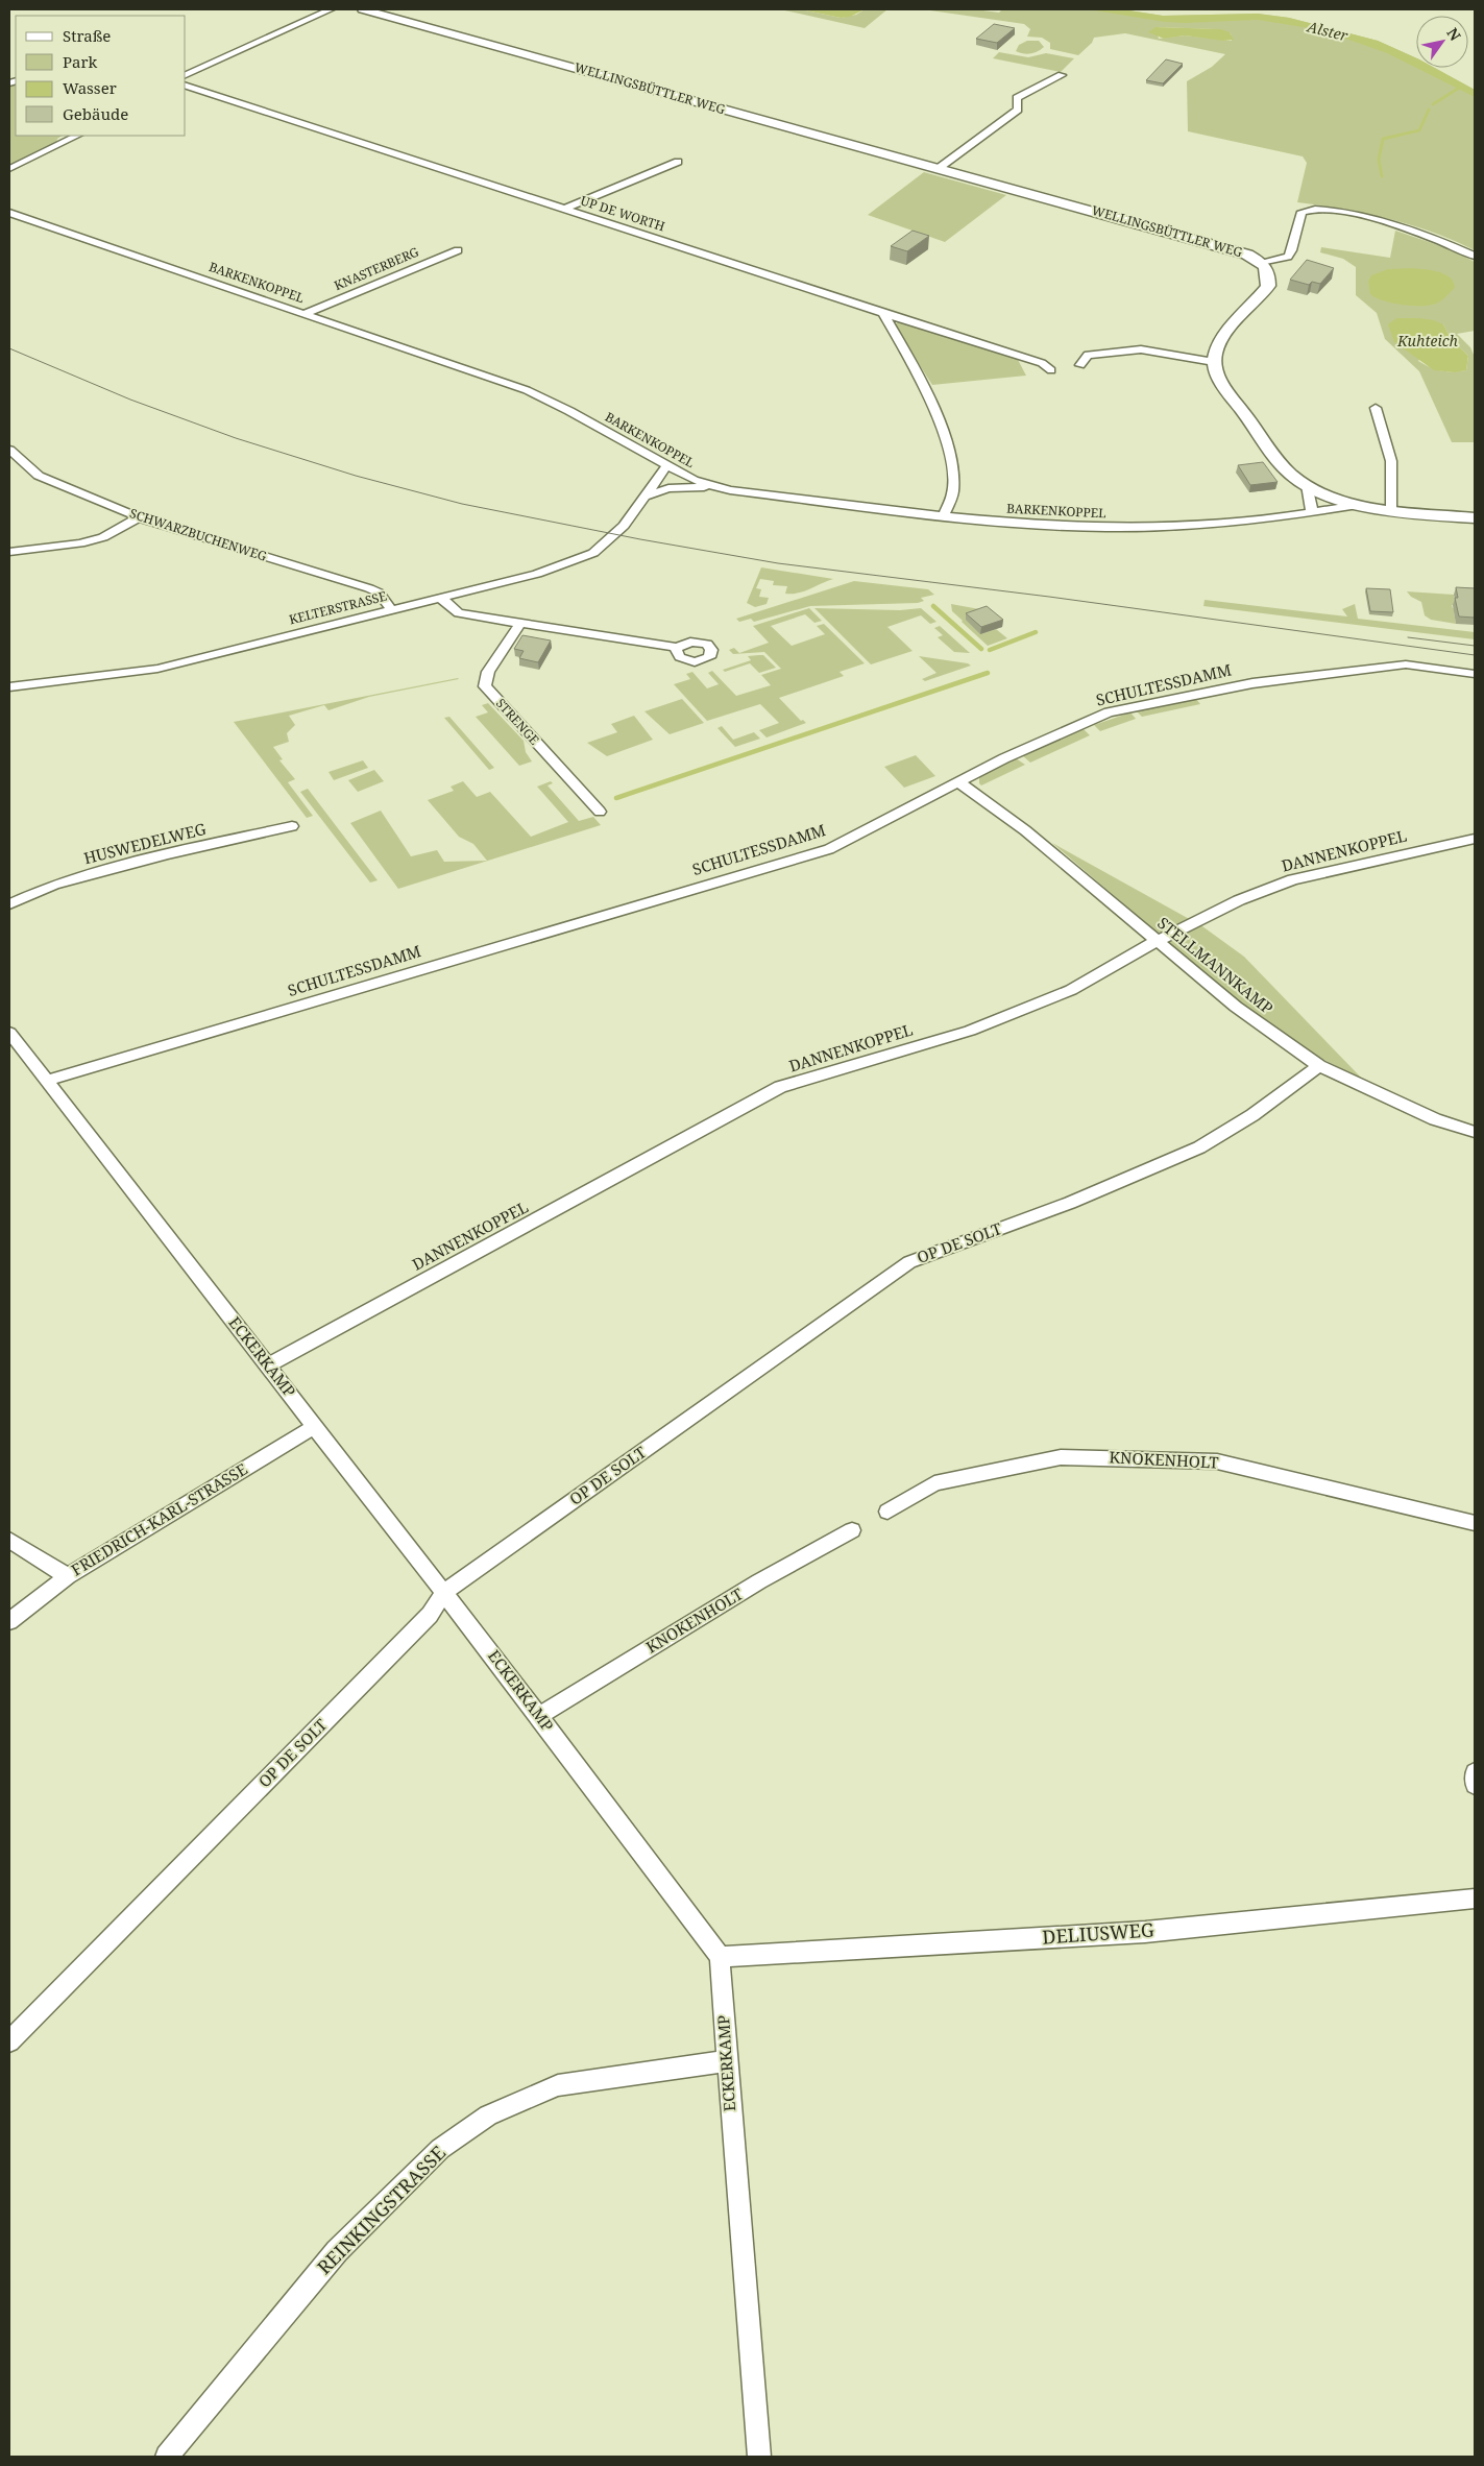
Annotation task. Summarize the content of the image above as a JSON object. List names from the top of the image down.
{
  "streets": {
    "main road": ["WELLINGSBÜTTLER WEG"],
    "street": [
      "UP DE WORTH",
      "KNASTERBERG",
      "BARKENKOPPEL",
      "SCHWARZBUCHENWEG",
      "KELTERSTRASSE",
      "SCHULTESSDAMM",
      "STRENGE",
      "HUSWEDELWEG",
      "DANNENKOPPEL",
      "STELLMANNKAMP",
      "OP DE SOLT",
      "ECKERKAMP",
      "KNOKENHOLT",
      "FRIEDRICH-KARL-STRASSE",
      "DELIUSWEG",
      "REINKINGSTRASSE"
    ]
  },
  "crossings": [
    ["KNASTERBERG", "BARKENKOPPEL"],
    ["BARKENKOPPEL", "KELTERSTRASSE"],
    ["SCHWARZBUCHENWEG", "KELTERSTRASSE"],
    ["SCHULTESSDAMM", "STELLMANNKAMP"],
    ["SCHULTESSDAMM", "ECKERKAMP"],
    ["DANNENKOPPEL", "STELLMANNKAMP"],
    ["DANNENKOPPEL", "ECKERKAMP"],
    ["STELLMANNKAMP", "OP DE SOLT"],
    ["OP DE SOLT", "ECKERKAMP"],
    ["ECKERKAMP", "KNOKENHOLT"],
    ["ECKERKAMP", "FRIEDRICH-KARL-STRASSE"],
    ["ECKERKAMP", "DELIUSWEG"],
    ["ECKERKAMP", "REINKINGSTRASSE"]
  ],
  "water": ["Alster", "Kuhteich"],
  "legend": [
    "Straße",
    "Park",
    "Wasser",
    "Gebäude"
  ],
  "north": "top right"
}
